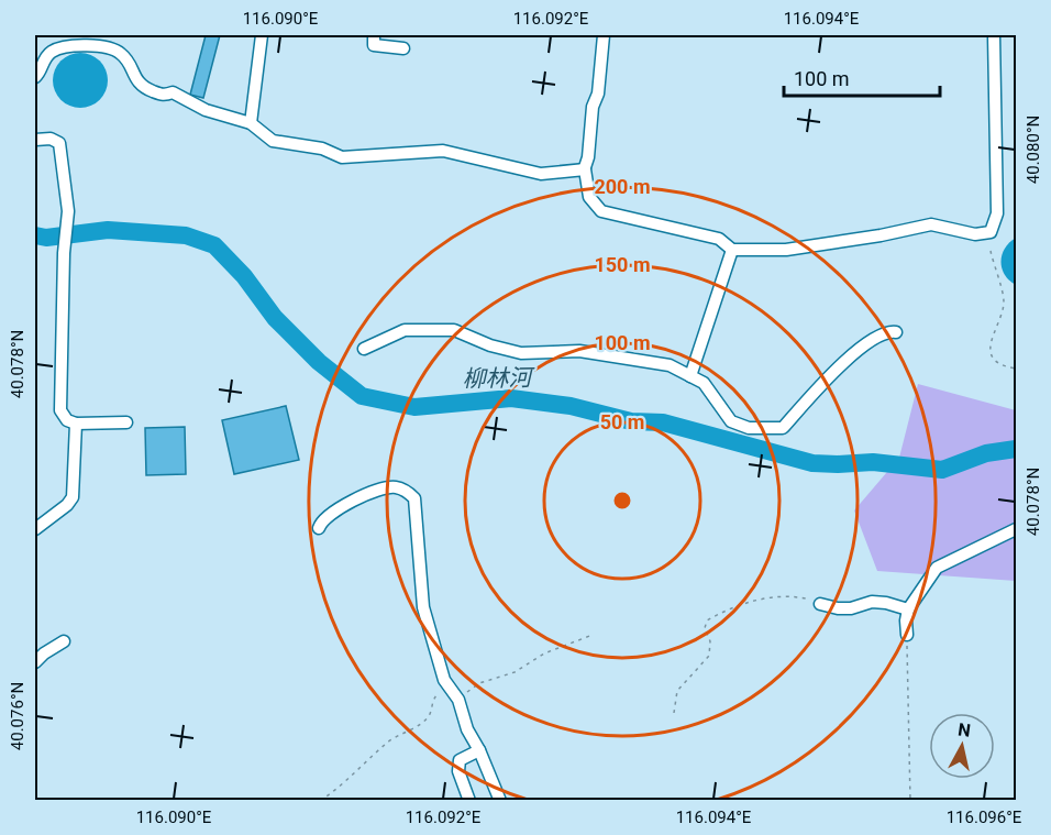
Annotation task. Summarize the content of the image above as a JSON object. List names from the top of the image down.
{
  "water": ["柳林河"],
  "scale_bar": "100 m",
  "north": "top",
  "coordinates": [
    "116.090°E",
    "116.092°E",
    "116.094°E",
    "40.080°N",
    "40.078°N",
    "40.076°N",
    "116.096°E"
  ],
  "rings": [
    "200 m",
    "150 m",
    "100 m",
    "50 m"
  ]
}
